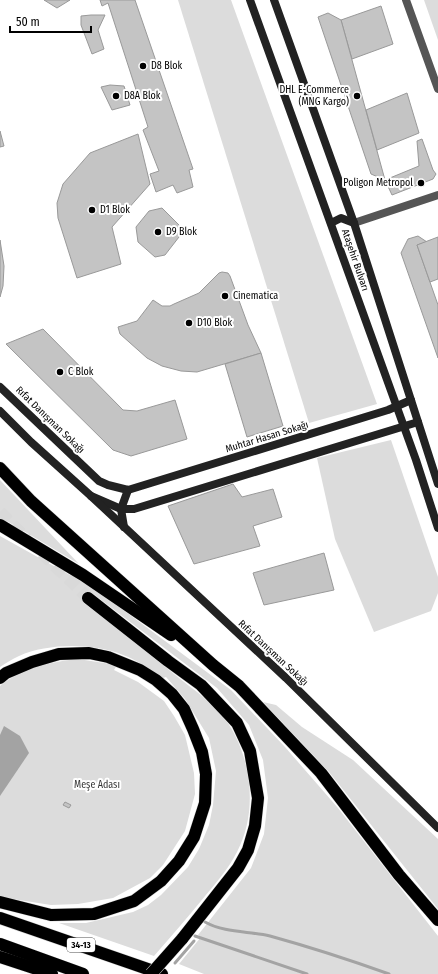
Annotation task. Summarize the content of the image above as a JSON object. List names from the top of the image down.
{
  "streets": {
    "highway": ["34-13"],
    "street": ["Ataşehir Bulvarı", "Rıfat Danışman Sokağı", "Muhtar Hasan Sokağı"]
  },
  "crossings": [
    ["Ataşehir Bulvarı", "Muhtar Hasan Sokağı"],
    ["Rıfat Danışman Sokağı", "Muhtar Hasan Sokağı"]
  ],
  "parks": ["Meşe Adası"],
  "places": [
    "D8 Blok",
    "D8A Blok",
    "DHL E-Commerce (MNG Kargo)",
    "Poligon Metropol",
    "D1 Blok",
    "D9 Blok",
    "Cinematica",
    "D10 Blok",
    "C Blok"
  ],
  "scale_bar": "50 m"
}
